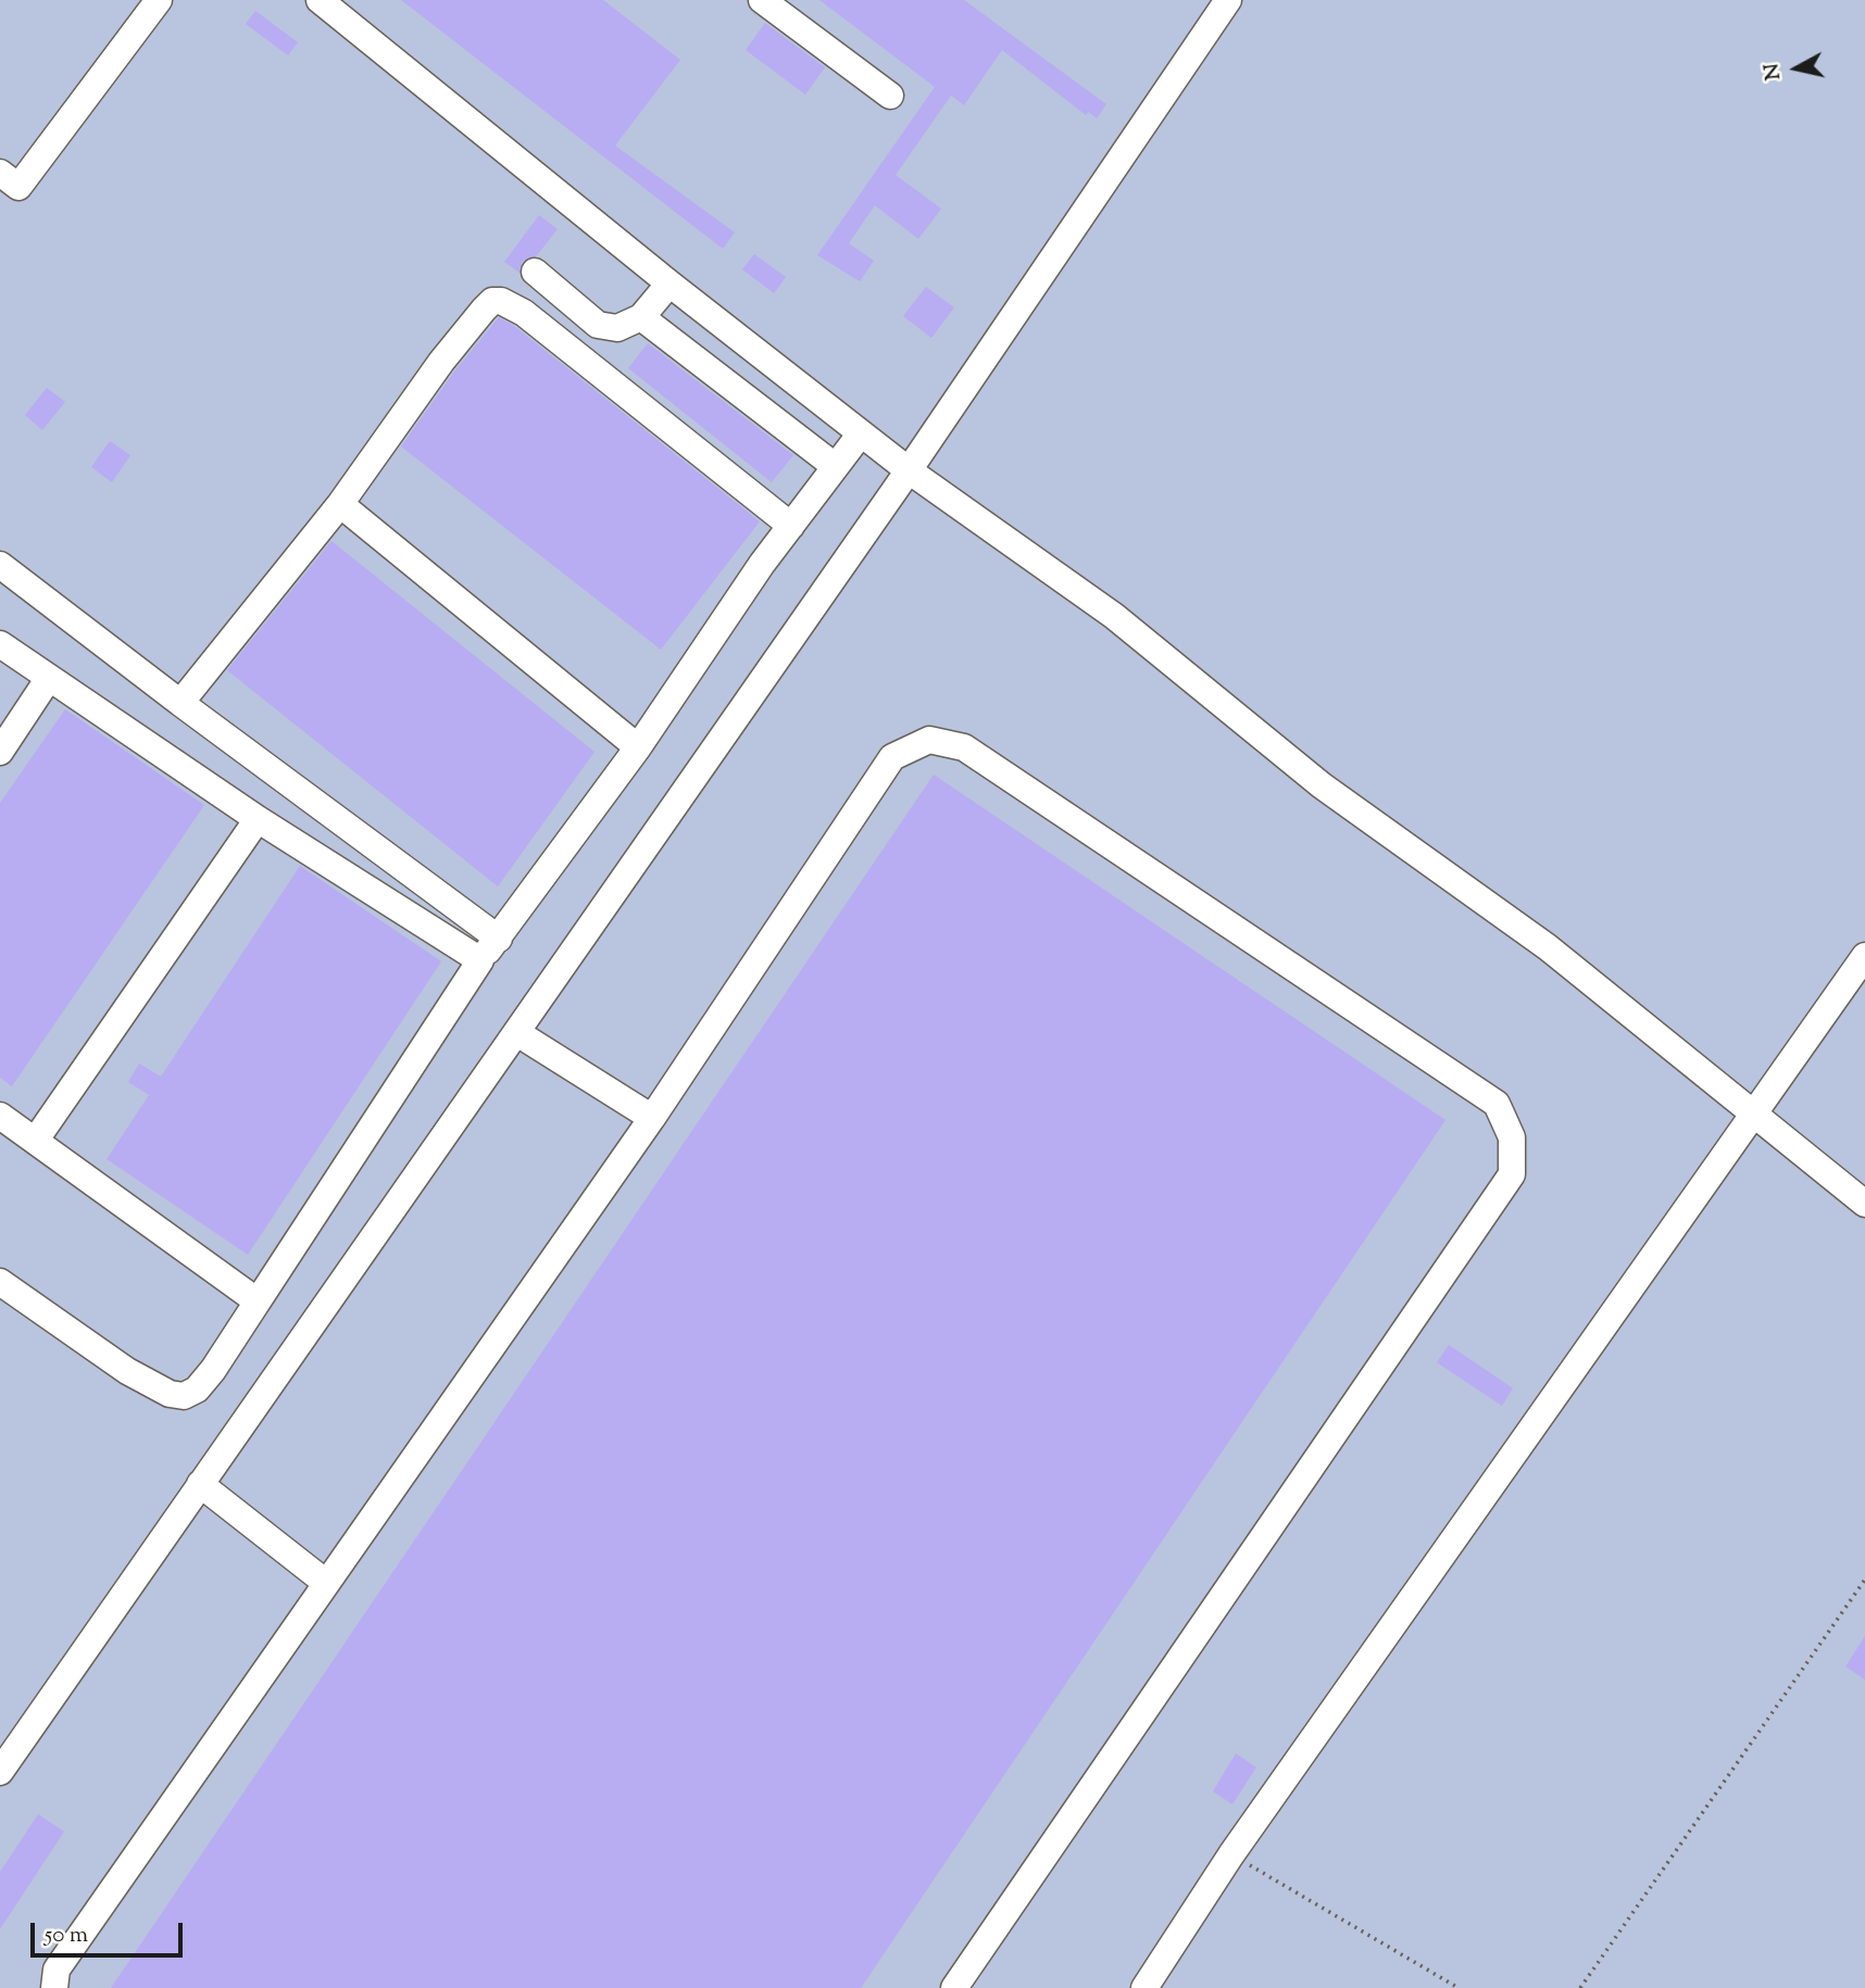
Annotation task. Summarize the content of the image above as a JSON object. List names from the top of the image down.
{
  "scale_bar": "50 m",
  "north": "left"
}
